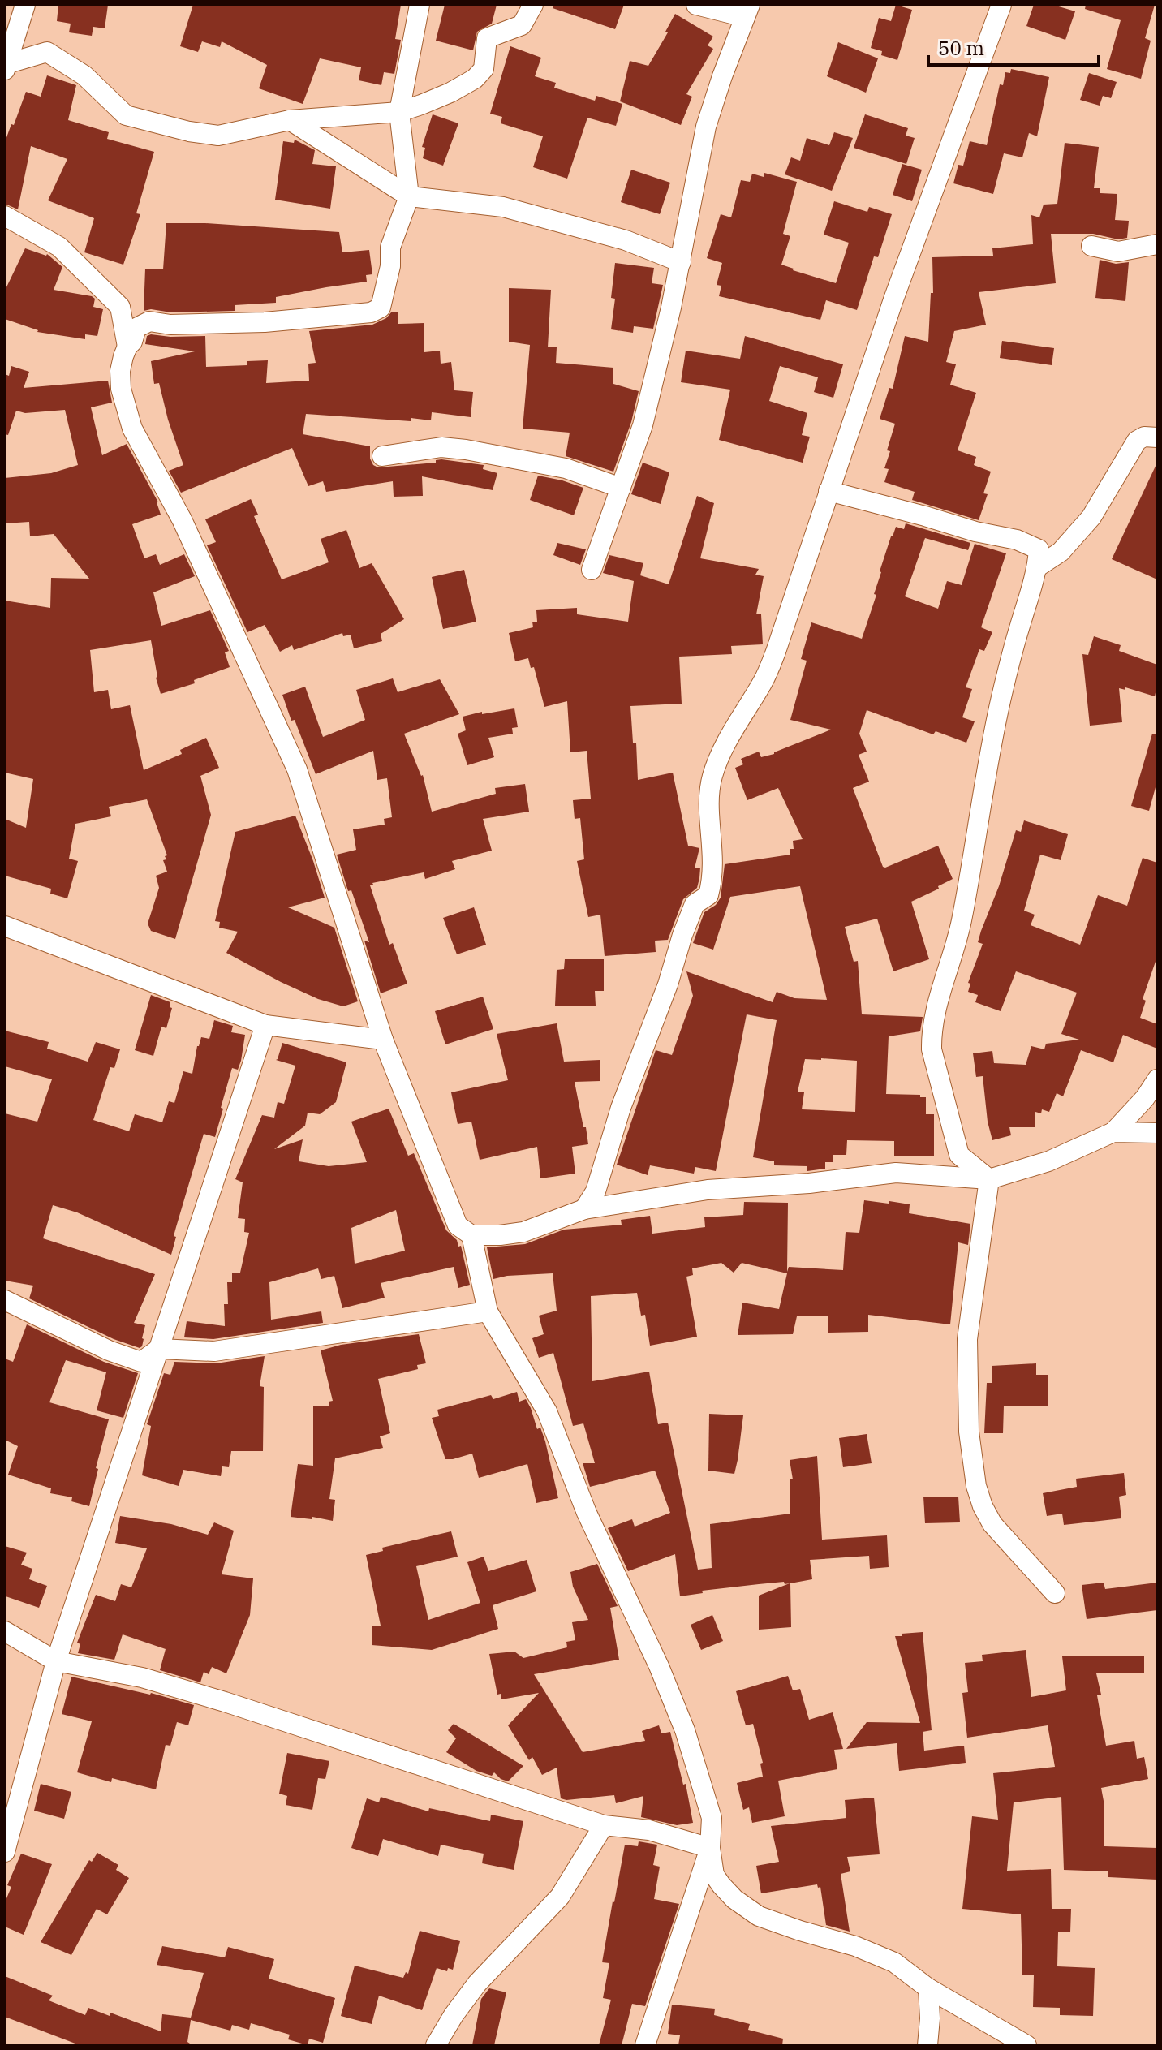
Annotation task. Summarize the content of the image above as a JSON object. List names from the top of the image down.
{
  "scale_bar": "50 m"
}
